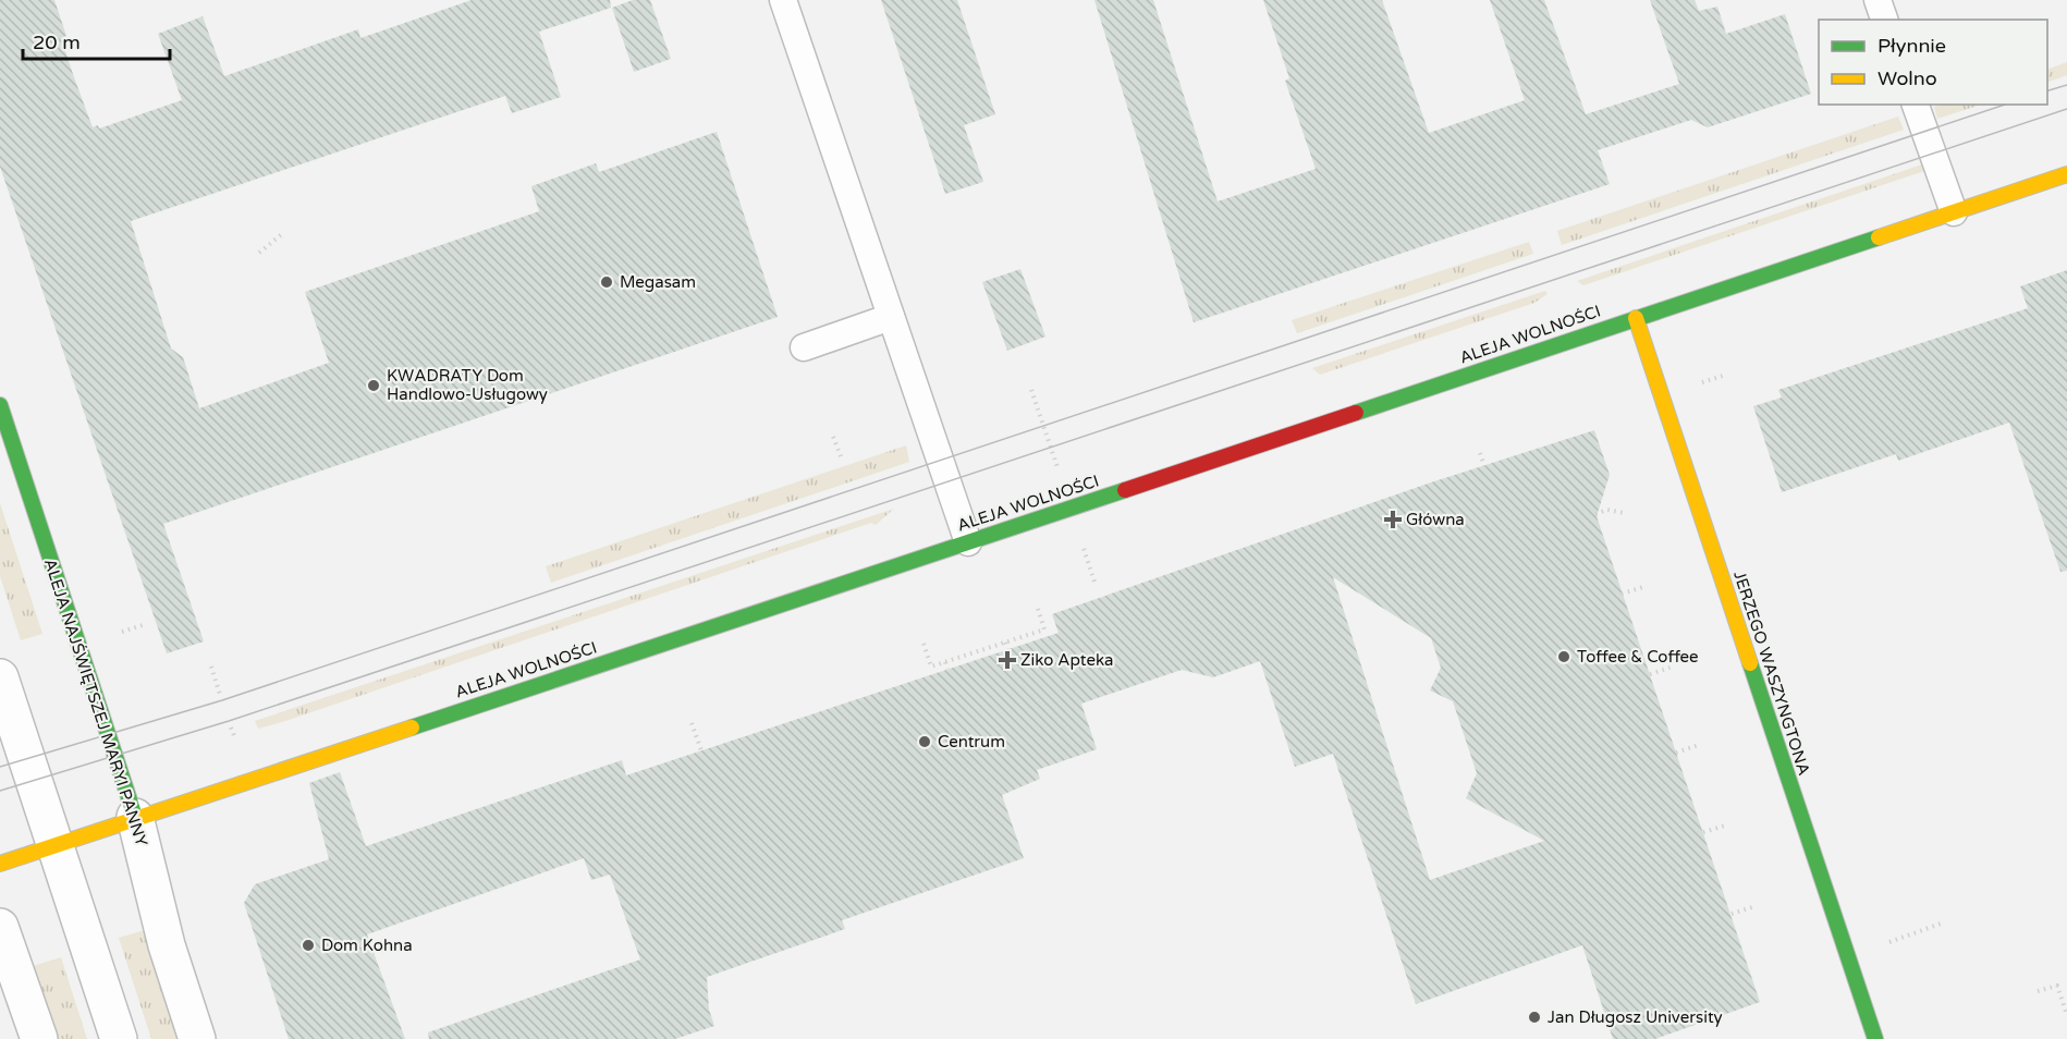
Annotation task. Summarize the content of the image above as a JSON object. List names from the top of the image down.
{
  "streets": {
    "street": ["ALEJA WOLNOŚCI", "JERZEGO WASZYNGTONA", "ALEJA NAJŚWIĘTSZEJ MARYI PANNY"]
  },
  "crossings": [
    ["ALEJA WOLNOŚCI", "JERZEGO WASZYNGTONA"],
    ["ALEJA WOLNOŚCI", "ALEJA NAJŚWIĘTSZEJ MARYI PANNY"]
  ],
  "places": {
    "other": [
      "Megasam",
      "KWADRATY Dom Handlowo-Usługowy",
      "Toffee & Coffee",
      "Centrum",
      "Dom Kohna",
      "Jan Długosz University"
    ],
    "health": ["Główna", "Ziko Apteka"]
  },
  "legend": ["Płynnie", "Wolno"],
  "scale_bar": "20 m"
}
